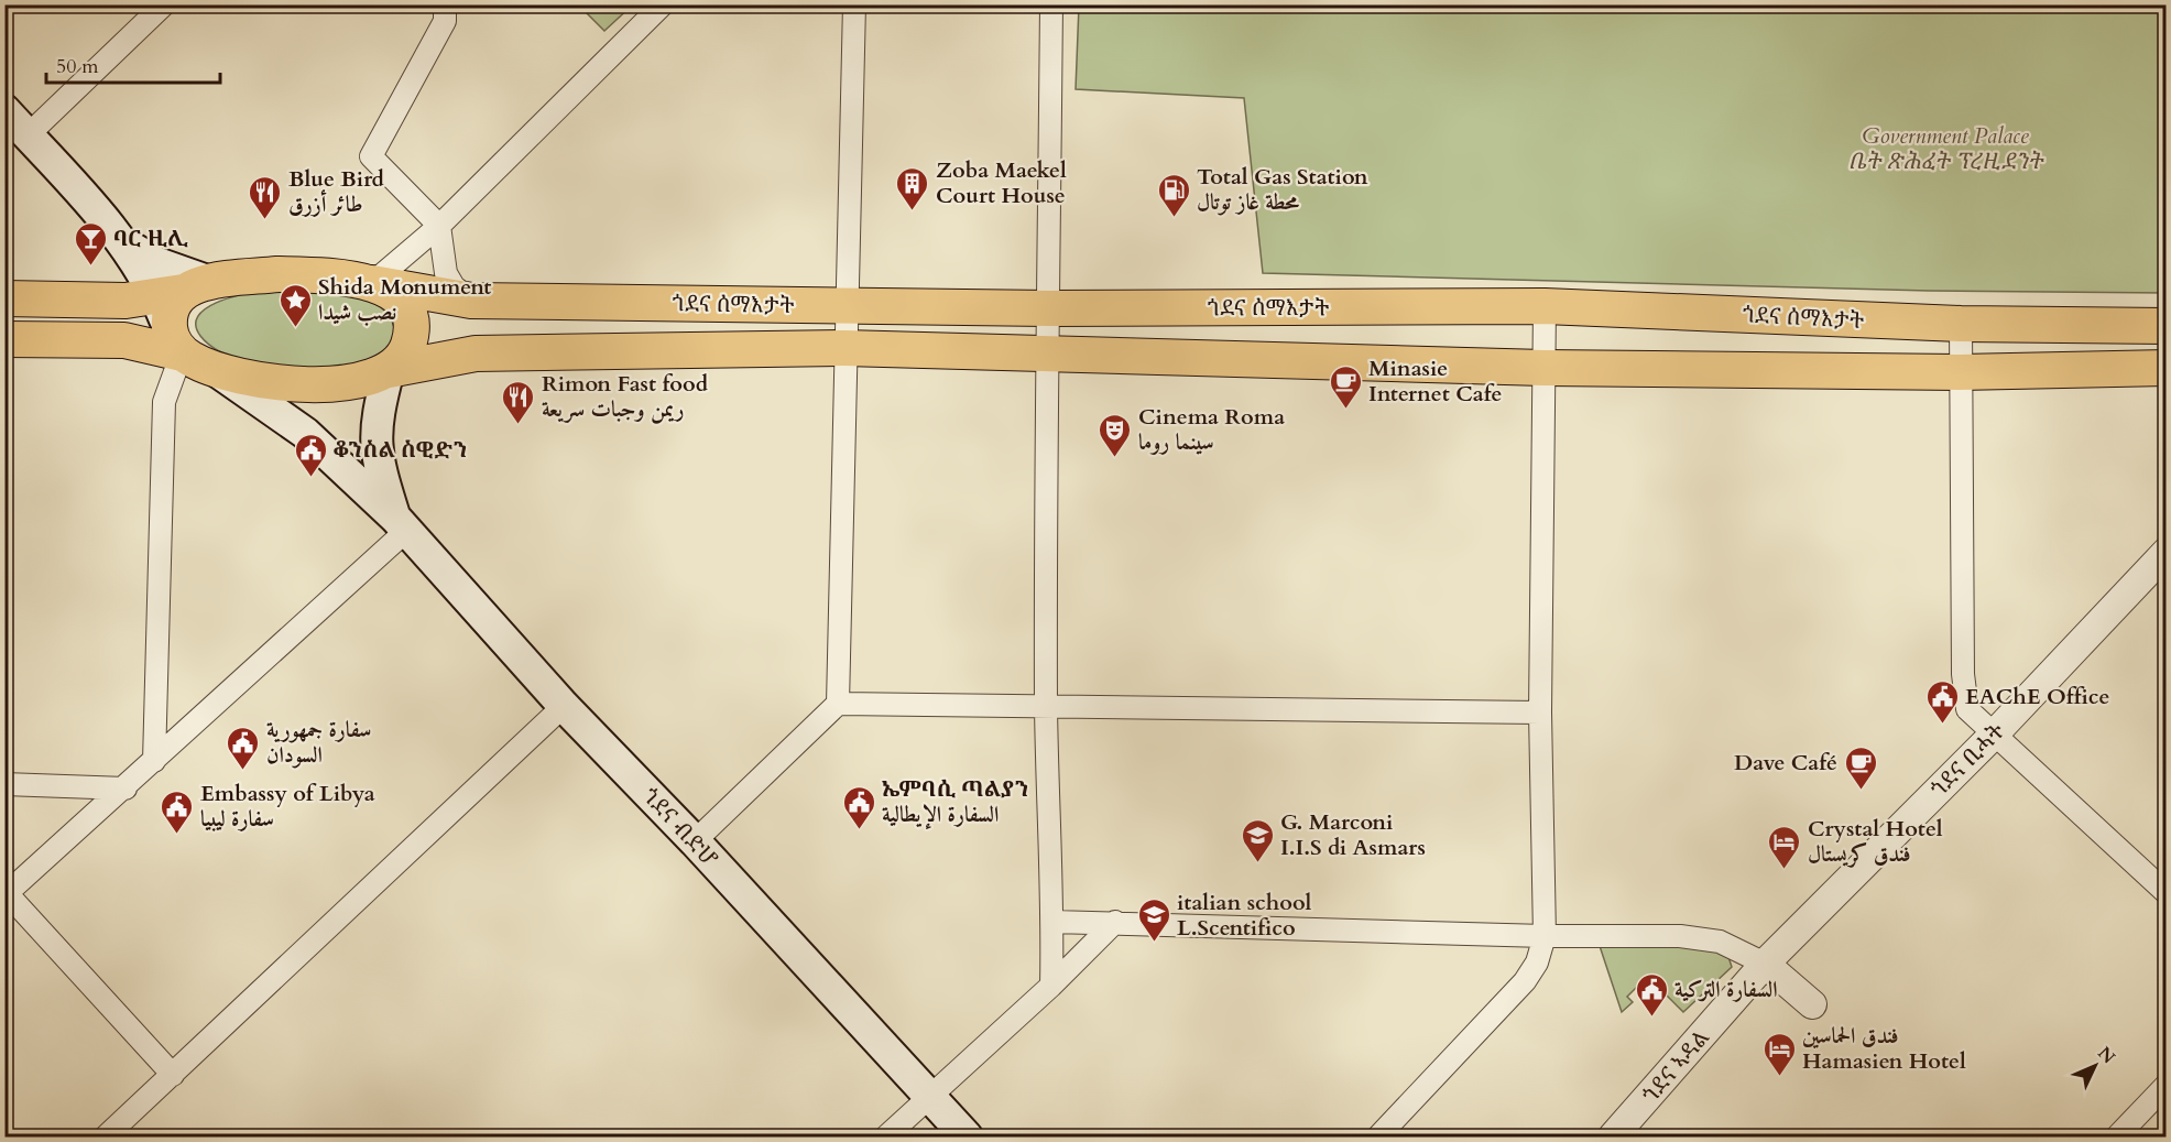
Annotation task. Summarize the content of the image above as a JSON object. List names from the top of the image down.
{
  "streets": {
    "main road": ["ጎደና ሰማእታት", "ጎደና ብድሆ"],
    "street": ["ጎደና ቢሓት", "ጎደና ኣዳል"]
  },
  "crossings": [
    ["ጎደና ሰማእታት", "ጎደና ብድሆ"],
    ["ጎደና ቢሓት", "ጎደና ኣዳል"]
  ],
  "parks": ["Government Palace ቤት ጽሕፈት ፕረዚደንት"],
  "places": {
    "building": ["Zoba Maekel Court House"],
    "fuel station": ["Total Gas Station محطة غاز توتال"],
    "restaurant": ["Blue Bird طائر أزرق", "Rimon Fast food ريمن وجبات سريعة"],
    "bar": ["ባር ዚሊ"],
    "place": ["Shida Monument نصب شيدا"],
    "cafe": ["Minasie Internet Cafe", "Dave Café"],
    "theatre": ["Cinema Roma سينما روما"],
    "public building": [
      "ቆንስል ስዊድን",
      "EAChE Office",
      "سفارة جمهورية السودان",
      "ኤምባሲ ጣልያን السفارة الإيطالية",
      "Embassy of Libya سفارة ليبيا",
      "السفارة التركية"
    ],
    "school or university": ["G. Marconi I.I.S di Asmars", "italian school L.Scentifico"],
    "hotel": ["Crystal Hotel فندق كريستال", "فندق الحماسين Hamasien Hotel"]
  },
  "scale_bar": "50 m",
  "north": "top right"
}
